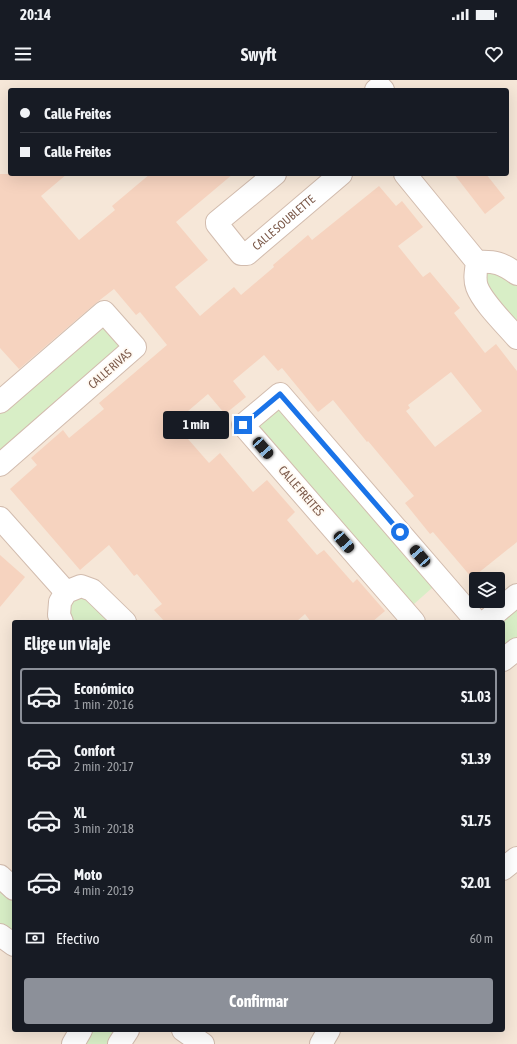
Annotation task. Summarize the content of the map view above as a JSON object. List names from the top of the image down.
{
  "streets": {
    "street": ["CALLE SOUBLETTE", "CALLE RIVAS", "CALLE FREITES"]
  },
  "page": {
    "status": "20:14",
    "header": "Swyft",
    "banner": ["Calle Freites", "Calle Freites"],
    "bubble": "1 min",
    "heading": "Elige un viaje",
    "list": [
      {
        "name": "Económico",
        "note": "1 min · 20:16",
        "value": "$1.03"
      },
      {
        "name": "Confort",
        "note": "2 min · 20:17",
        "value": "$1.39"
      },
      {
        "name": "XL",
        "note": "3 min · 20:18",
        "value": "$1.75"
      },
      {
        "name": "Moto",
        "note": "4 min · 20:19",
        "value": "$2.01"
      }
    ],
    "pay": ["Efectivo", "60 m"],
    "buttons": "Confirmar"
  }
}
